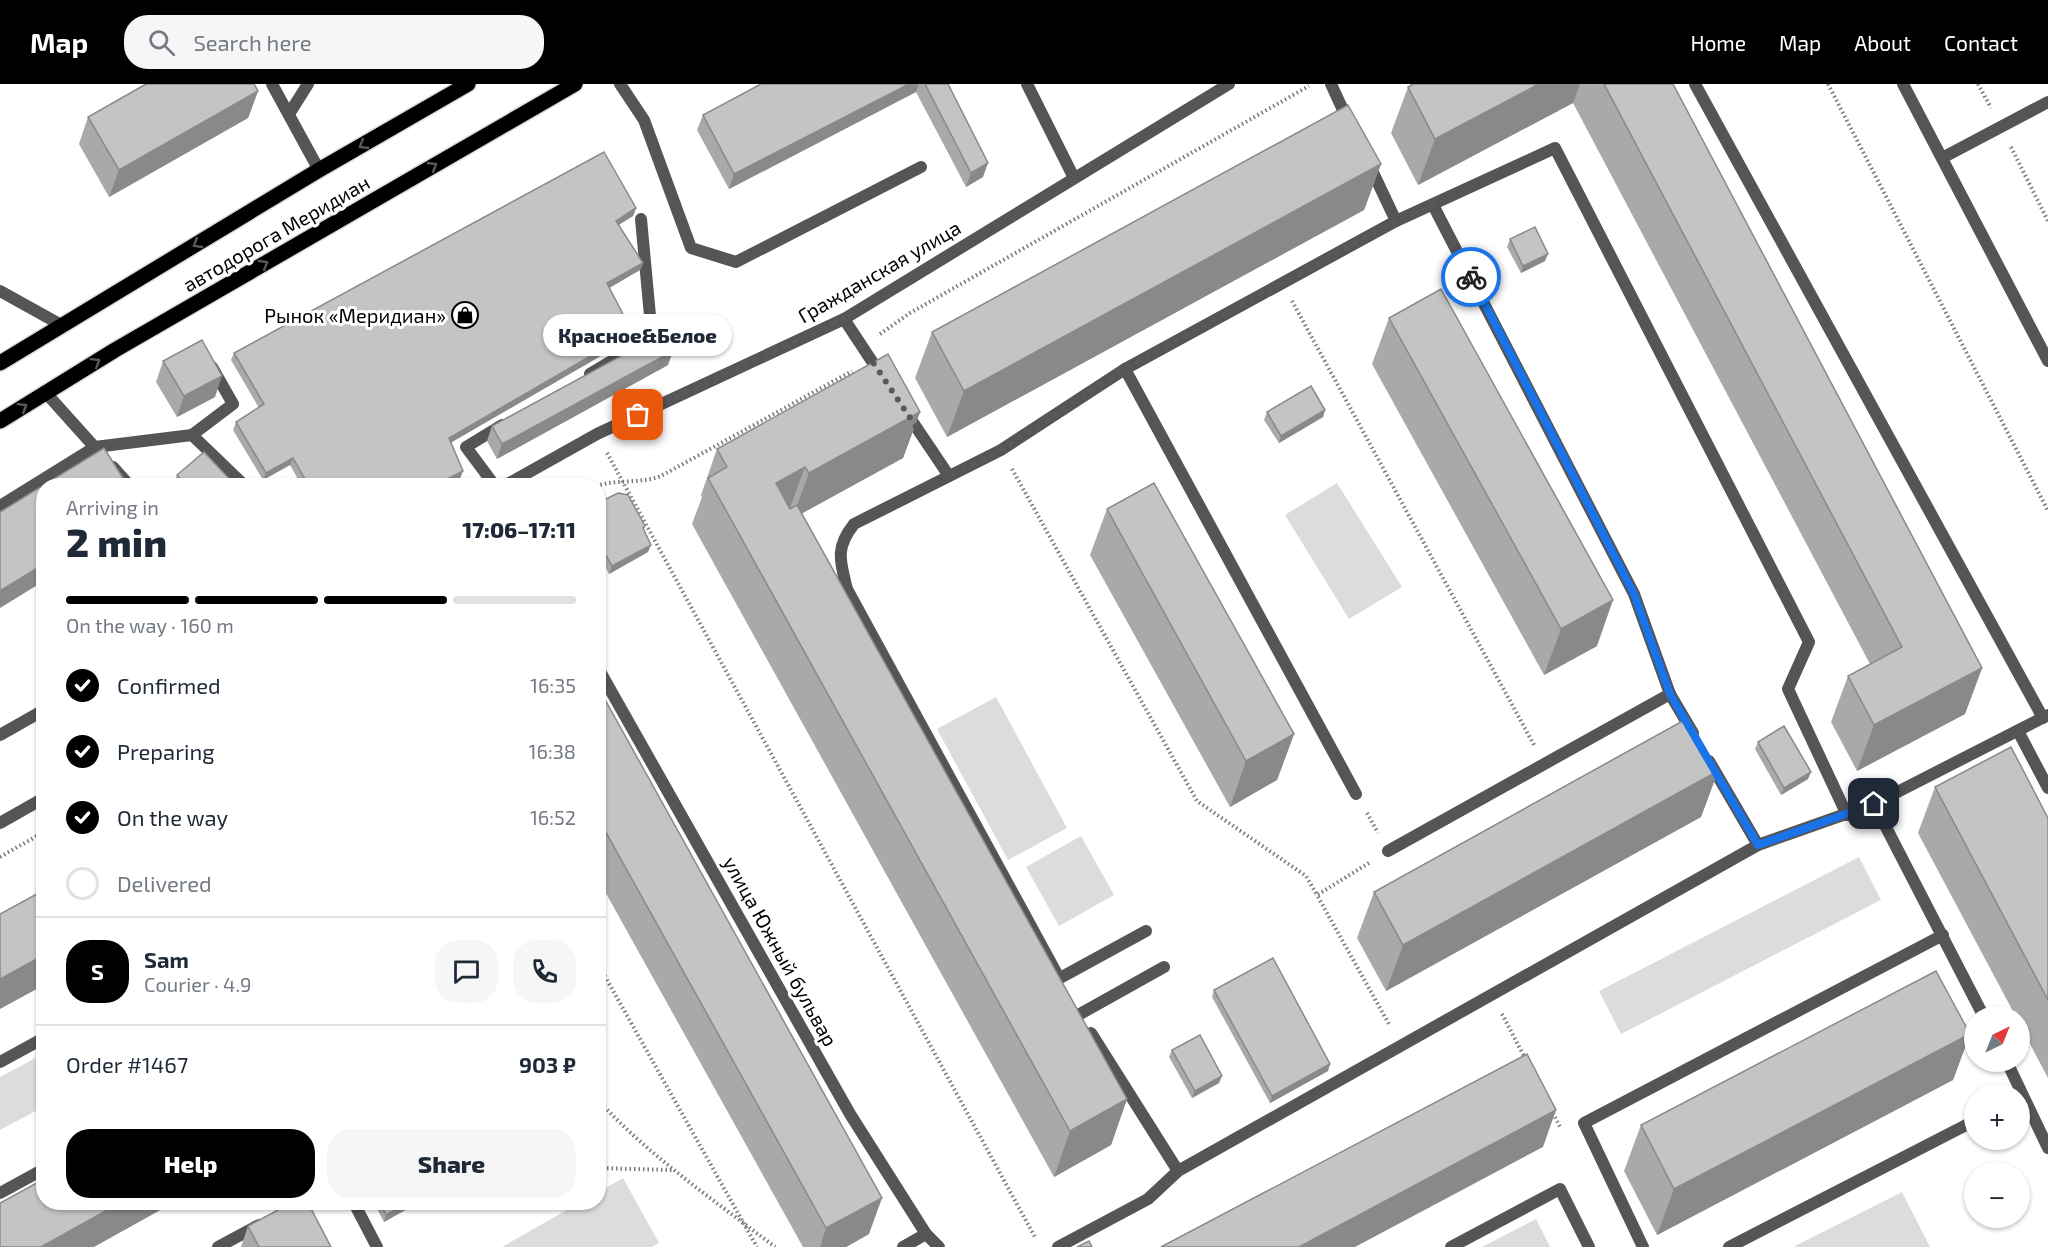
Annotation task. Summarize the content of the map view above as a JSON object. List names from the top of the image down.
{
  "streets": {
    "main road": ["автодорога Меридиан"],
    "street": ["Гражданская улица", "улица Южный бульвар"]
  },
  "places": {
    "shop": ["Рынок «Меридиан»"],
    "other": ["Красное&Белое"]
  },
  "north": "top right",
  "page": {
    "header": "Map",
    "search": "Search here",
    "nav": [
      "Home",
      "Map",
      "About",
      "Contact"
    ],
    "bubble": "Красное&Белое",
    "heading": ["2 min", "Arriving in", "17:06–17:11"],
    "panel": [
      "Sam",
      "Courier · 4.9",
      "Order #1467",
      "903 ₽"
    ],
    "bar": "On the way · 160 m",
    "list": [
      ["Confirmed", "16:35"],
      ["Preparing", "16:38"],
      ["On the way", "16:52"],
      "Delivered"
    ],
    "round": "S",
    "map_buttons": ["+", "−"],
    "buttons": ["Help", "Share"]
  }
}
